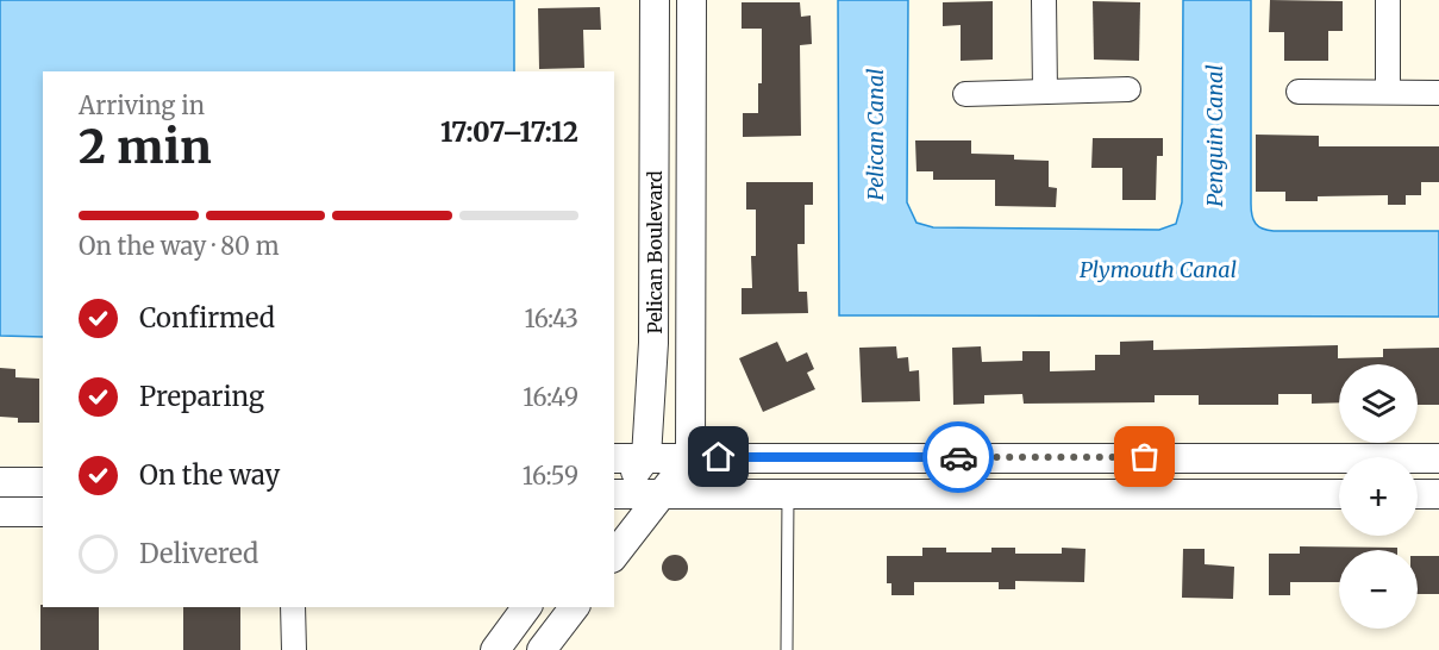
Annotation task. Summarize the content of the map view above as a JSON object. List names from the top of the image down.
{
  "streets": {
    "street": ["Pelican Boulevard"]
  },
  "water": ["Pelican Canal", "Penguin Canal", "Plymouth Canal"],
  "page": {
    "heading": ["2 min", "Arriving in", "17:07–17:12"],
    "bar": "On the way · 80 m",
    "list": [
      ["Confirmed", "16:43"],
      ["Preparing", "16:49"],
      ["On the way", "16:59"],
      "Delivered"
    ],
    "map_buttons": ["+", "−"]
  }
}
